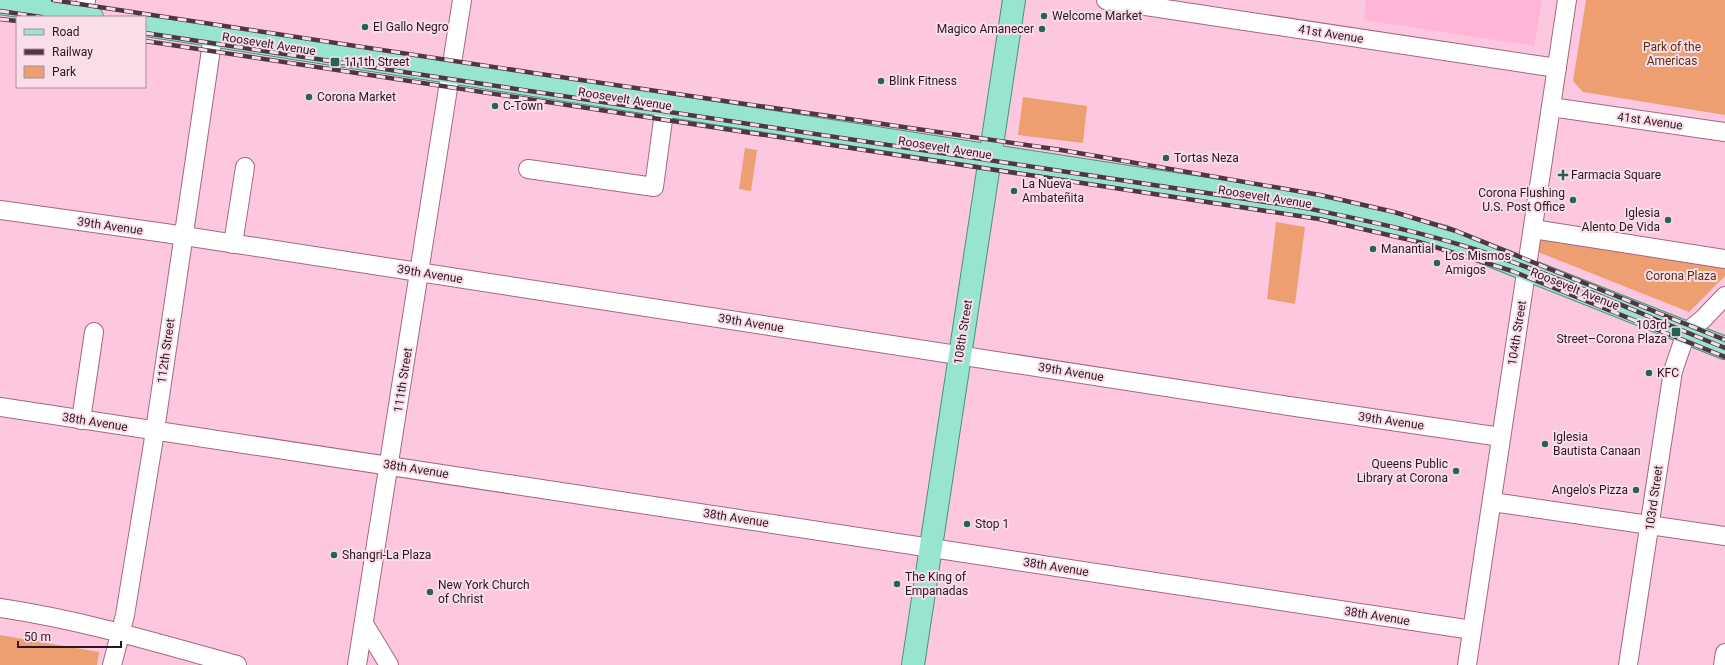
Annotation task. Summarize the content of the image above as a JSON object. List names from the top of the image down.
{
  "streets": {
    "main road": ["Roosevelt Avenue", "108th Street"],
    "street": [
      "41st Avenue",
      "39th Avenue",
      "104th Street",
      "112th Street",
      "111th Street",
      "38th Avenue",
      "103rd Street"
    ]
  },
  "crossings": [
    ["41st Avenue", "104th Street"],
    ["Roosevelt Avenue", "108th Street"],
    ["Roosevelt Avenue", "104th Street"],
    ["Roosevelt Avenue", "112th Street"],
    ["Roosevelt Avenue", "111th Street"],
    ["Roosevelt Avenue", "103rd Street"],
    ["39th Avenue", "108th Street"],
    ["39th Avenue", "104th Street"],
    ["39th Avenue", "112th Street"],
    ["39th Avenue", "111th Street"],
    ["108th Street", "38th Avenue"],
    ["104th Street", "38th Avenue"],
    ["112th Street", "38th Avenue"],
    ["111th Street", "38th Avenue"]
  ],
  "parks": ["Park of the Americas", "Corona Plaza"],
  "places": {
    "other": [
      "Welcome Market",
      "El Gallo Negro",
      "Magico Amanecer",
      "Blink Fitness",
      "Corona Market",
      "C-Town",
      "Tortas Neza",
      "La Nueva Ambateñita",
      "Corona Flushing U.S. Post Office",
      "Iglesia Alento De Vida",
      "Manantial",
      "Los Mismos Amigos",
      "KFC",
      "Iglesia Bautista Canaan",
      "Queens Public Library at Corona",
      "Angelo's Pizza",
      "Stop 1",
      "Shangri-La Plaza",
      "The King of Empanadas",
      "New York Church of Christ"
    ],
    "transit": ["111th Street", "103rd Street–Corona Plaza"],
    "health": ["Farmacia Square"]
  },
  "legend": ["Road", "Railway", "Park"],
  "scale_bar": "50 m"
}
